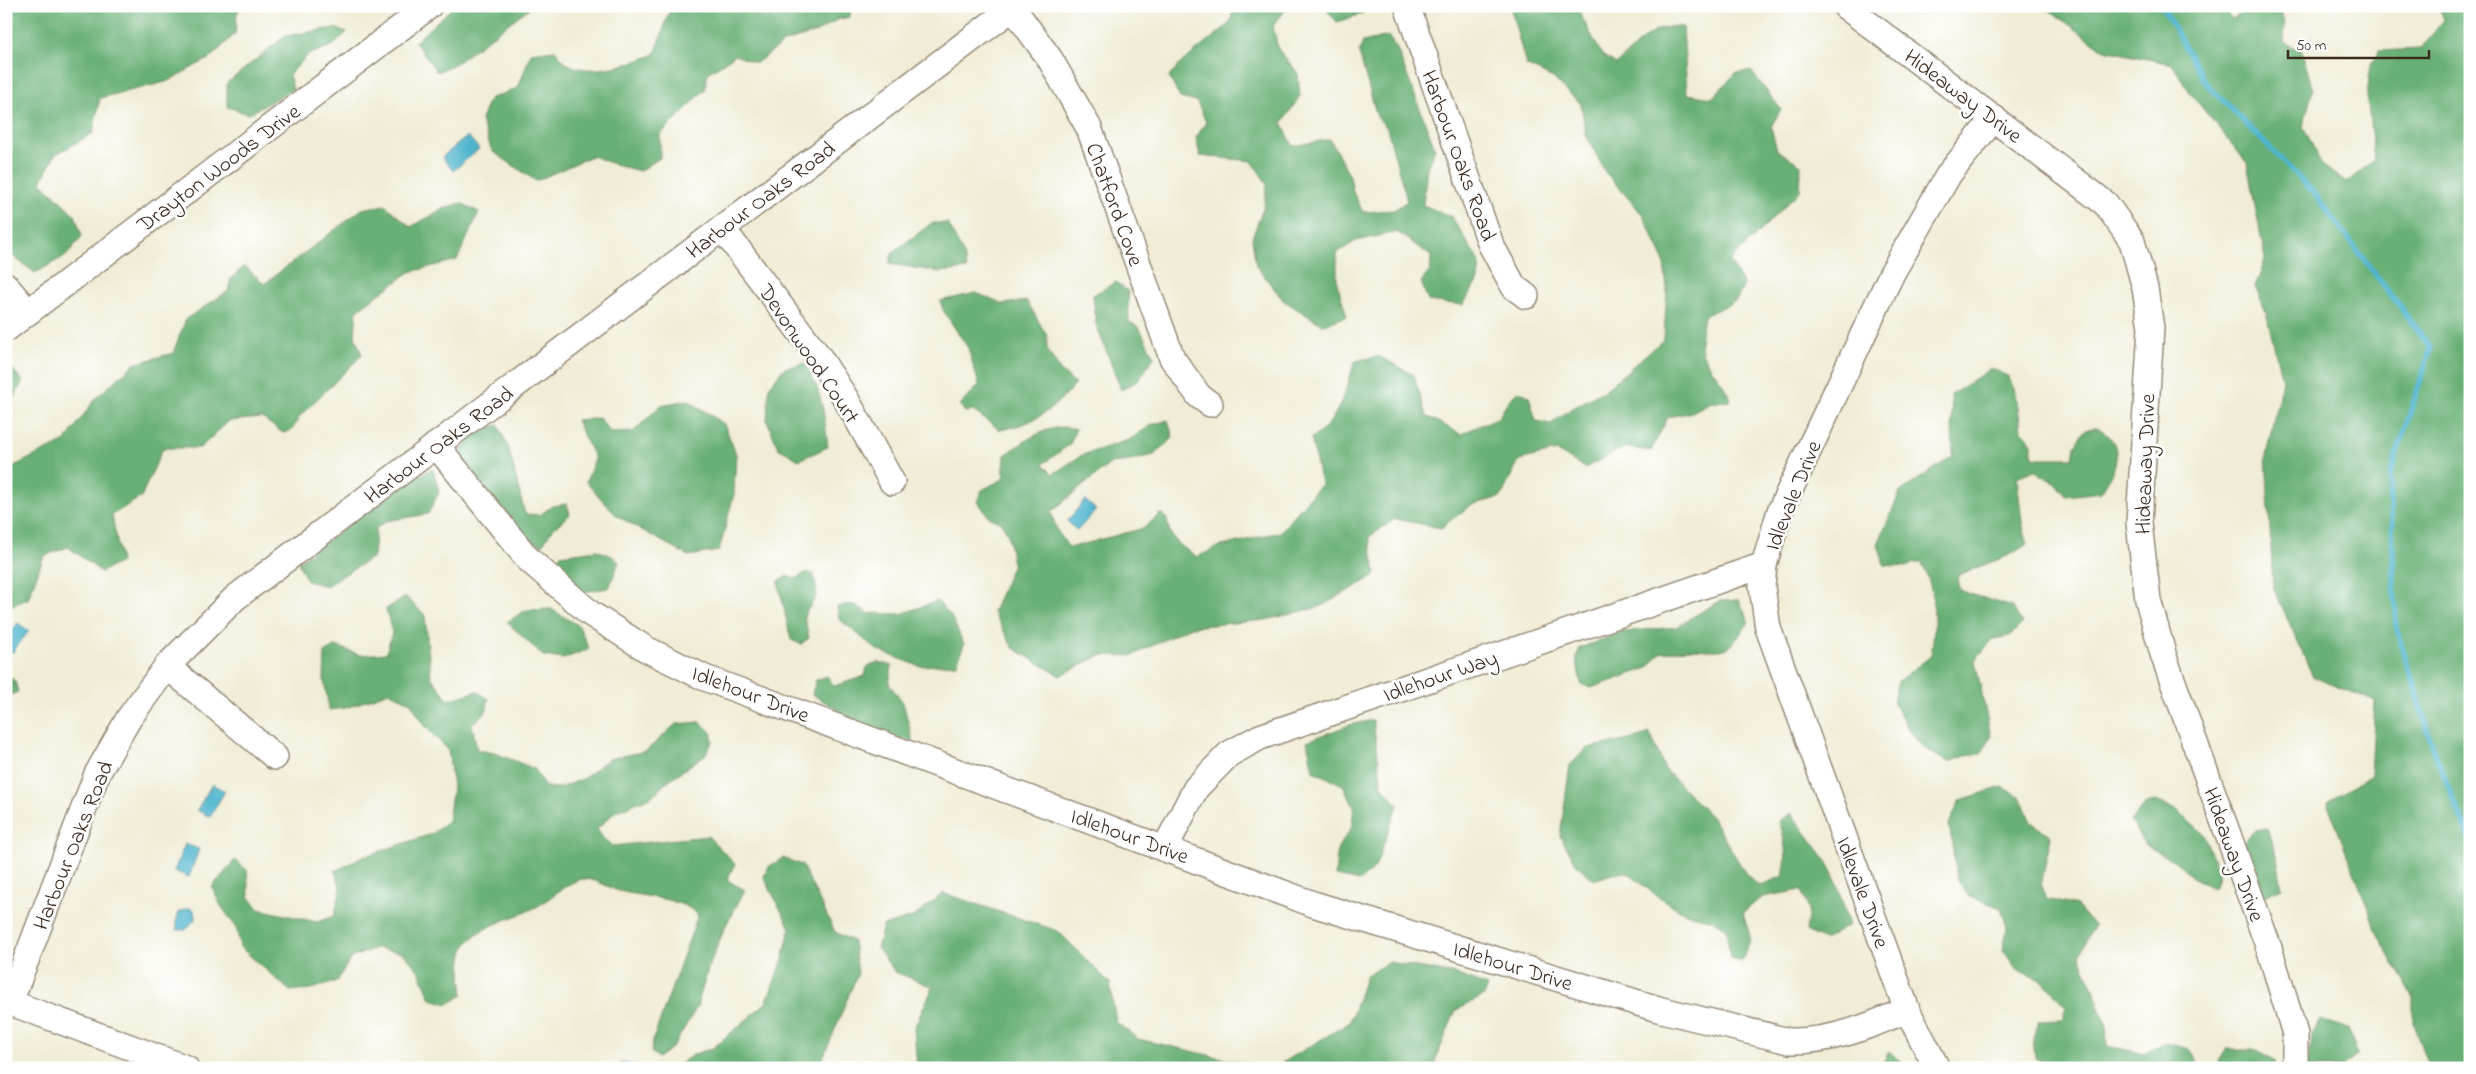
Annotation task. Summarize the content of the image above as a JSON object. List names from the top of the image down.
{
  "streets": {
    "street": [
      "Hideaway Drive",
      "Harbour Oaks Road",
      "Drayton Woods Drive",
      "Chatford Cove",
      "Devonwood Court",
      "Idlevale Drive",
      "Idlehour Way",
      "Idlehour Drive"
    ]
  },
  "crossings": [
    ["Hideaway Drive", "Idlevale Drive"],
    ["Harbour Oaks Road", "Chatford Cove"],
    ["Harbour Oaks Road", "Devonwood Court"],
    ["Harbour Oaks Road", "Idlehour Drive"],
    ["Idlevale Drive", "Idlehour Way"],
    ["Idlevale Drive", "Idlehour Drive"],
    ["Idlehour Way", "Idlehour Drive"]
  ],
  "scale_bar": "50 m"
}
